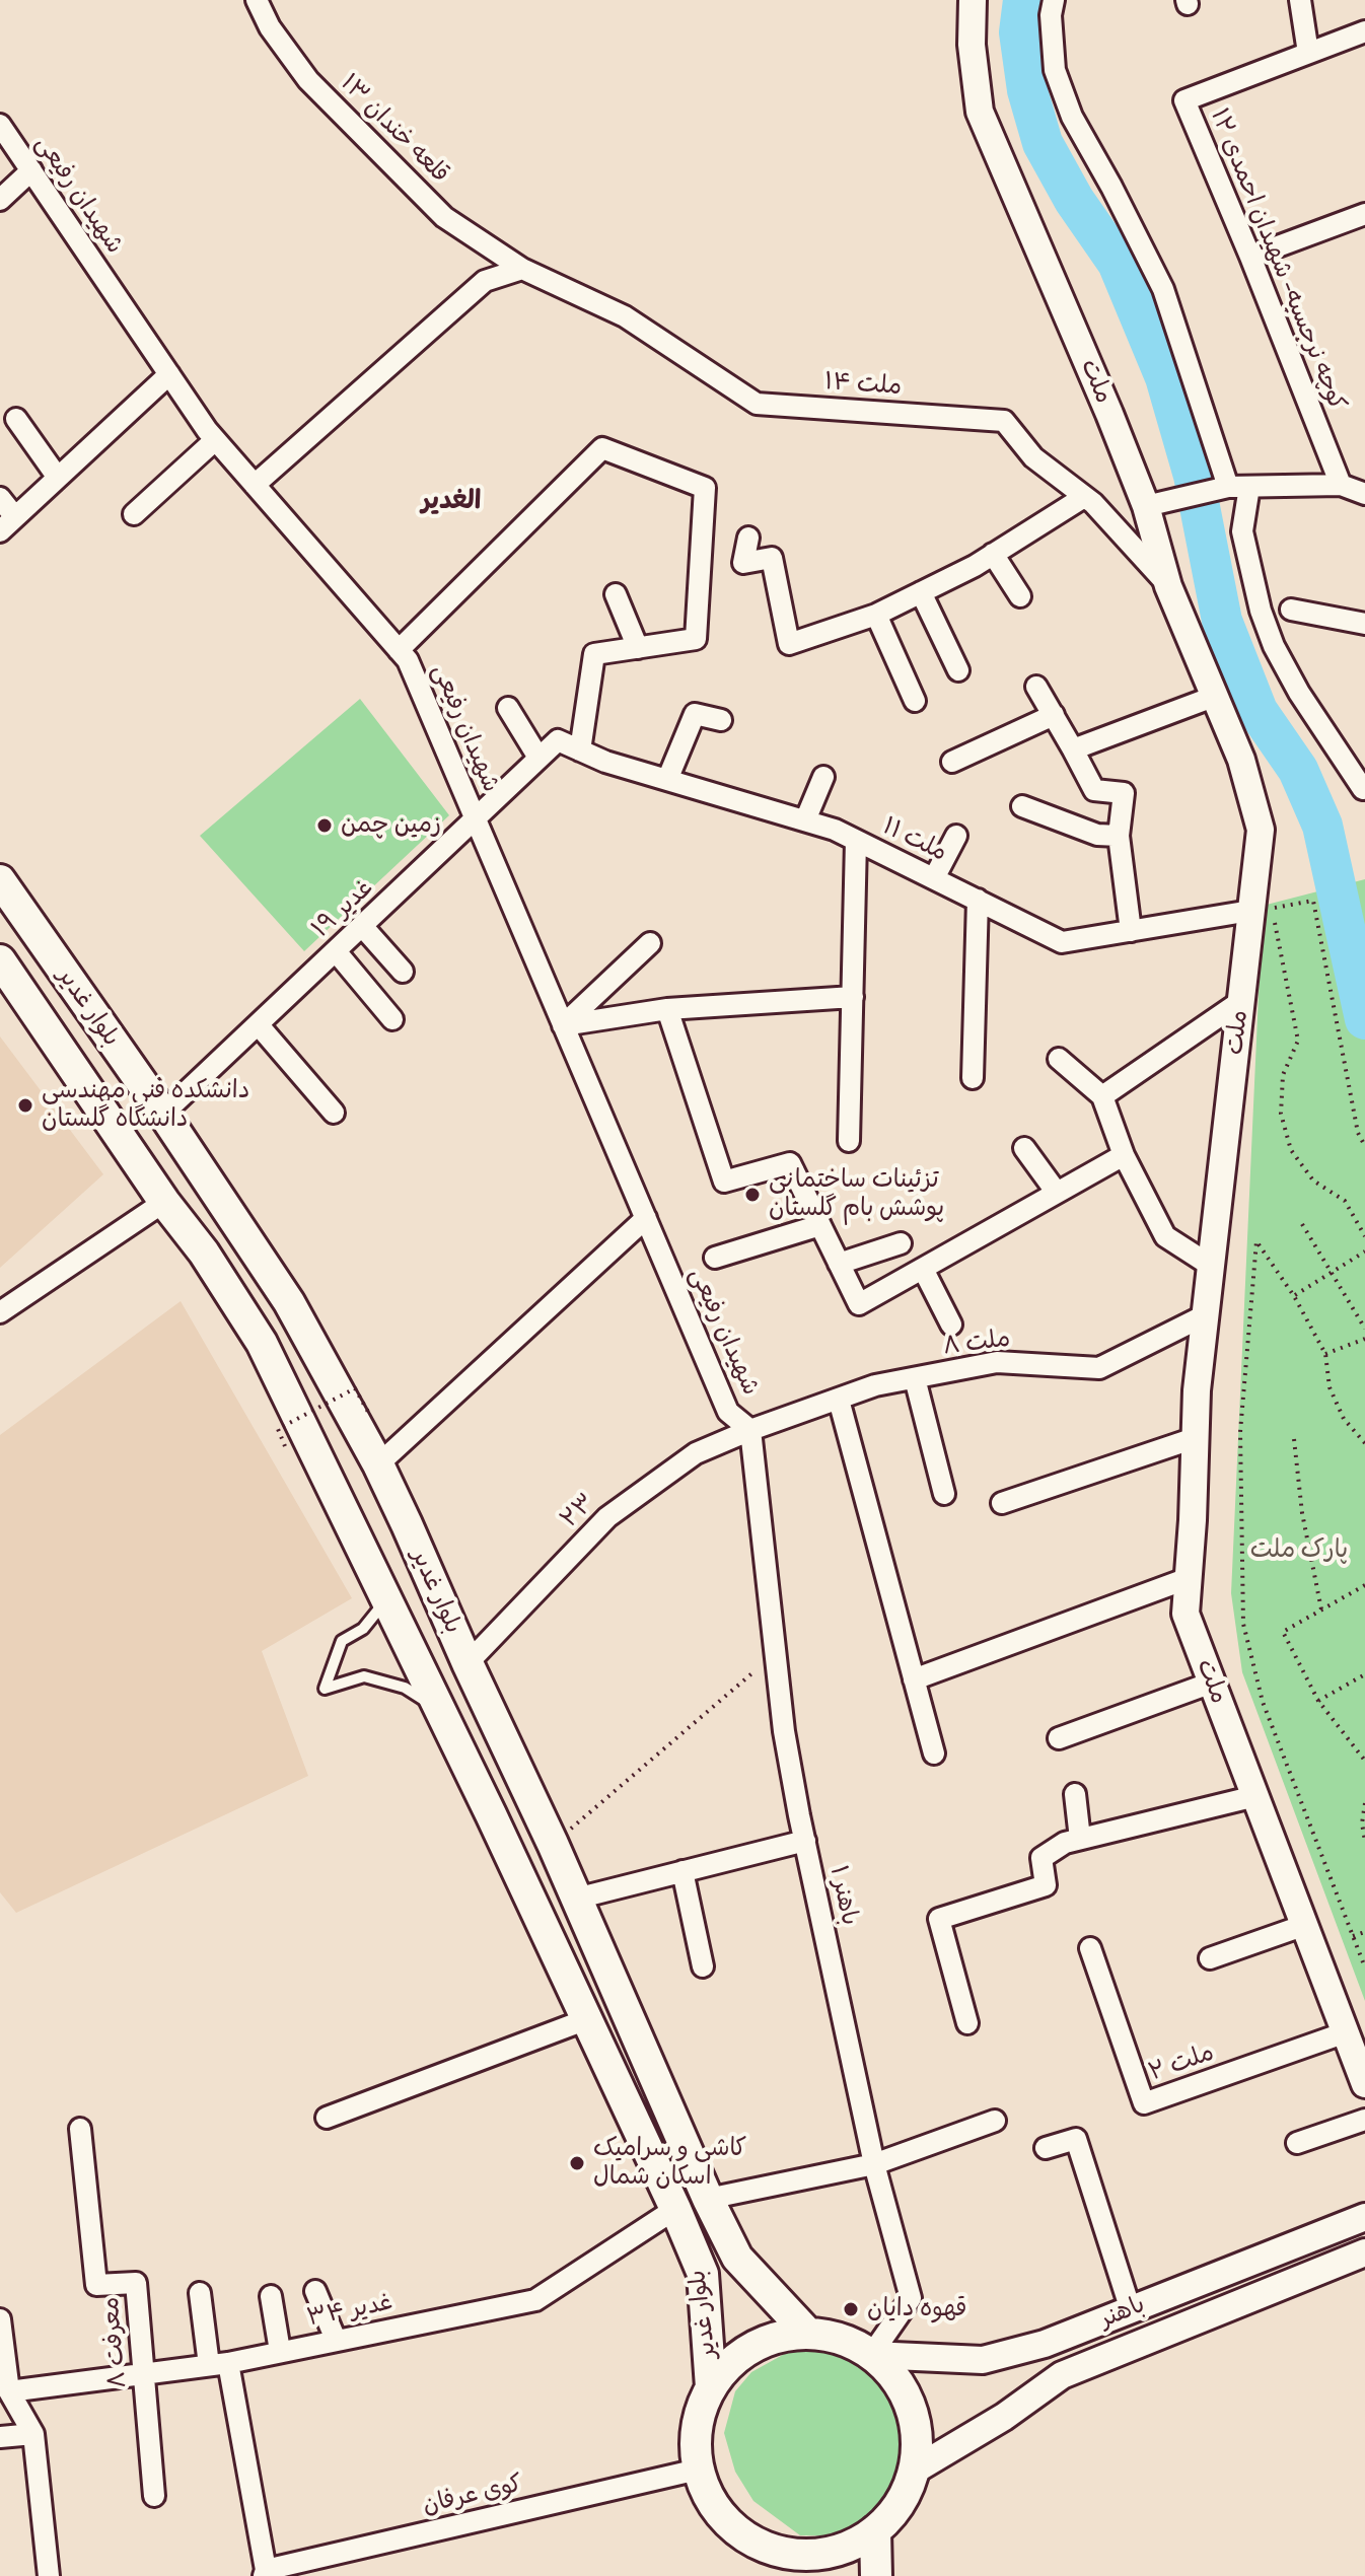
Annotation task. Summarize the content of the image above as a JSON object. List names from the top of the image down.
{
  "streets": {
    "main road": ["ملت", "بلوار غدیر", "باهنر"],
    "street": [
      "۱۳ قلعه خندان",
      "شهیدان رفیعی",
      "کوچه نرجسیه- شهیدان احمدی ۱۲",
      "۱۴ ملت",
      "۱۱ ملت",
      "۱۹ غدیر",
      "۸ ملت",
      "۲۳",
      "باهنر ۱",
      "۲ ملت",
      "۳۴ غدیر",
      "معرفت ۸",
      "کوی عرفان"
    ]
  },
  "crossings": [
    ["۱۳ قلعه خندان", "۱۴ ملت"],
    ["شهیدان رفیعی", "۱۹ غدیر"],
    ["شهیدان رفیعی", "۸ ملت"],
    ["شهیدان رفیعی", "۲۳"],
    ["شهیدان رفیعی", "باهنر ۱"],
    ["ملت", "۱۴ ملت"],
    ["ملت", "۱۱ ملت"],
    ["ملت", "۸ ملت"],
    ["ملت", "۲ ملت"],
    ["۱۱ ملت", "۱۹ غدیر"],
    ["۱۹ غدیر", "بلوار غدیر"],
    ["بلوار غدیر", "۲۳"],
    ["بلوار غدیر", "باهنر ۱"],
    ["بلوار غدیر", "۳۴ غدیر"],
    ["بلوار غدیر", "باهنر"],
    ["بلوار غدیر", "کوی عرفان"],
    ["۸ ملت", "۲۳"],
    ["۸ ملت", "باهنر ۱"],
    ["۲۳", "باهنر ۱"],
    ["باهنر ۱", "باهنر"],
    ["باهنر ۱", "کوی عرفان"],
    ["۳۴ غدیر", "معرفت ۸"],
    ["باهنر", "کوی عرفان"]
  ],
  "districts": ["الغدیر"],
  "parks": ["پارک ملت"],
  "places": [
    "زمین چمن",
    "دانشکده فنی مهندسی دانشگاه گلستان",
    "تزئینات ساختمانی پوشش بام گلستان",
    "کاشی و سرامیک اسکان شمال",
    "قهوه دایان"
  ]
}
